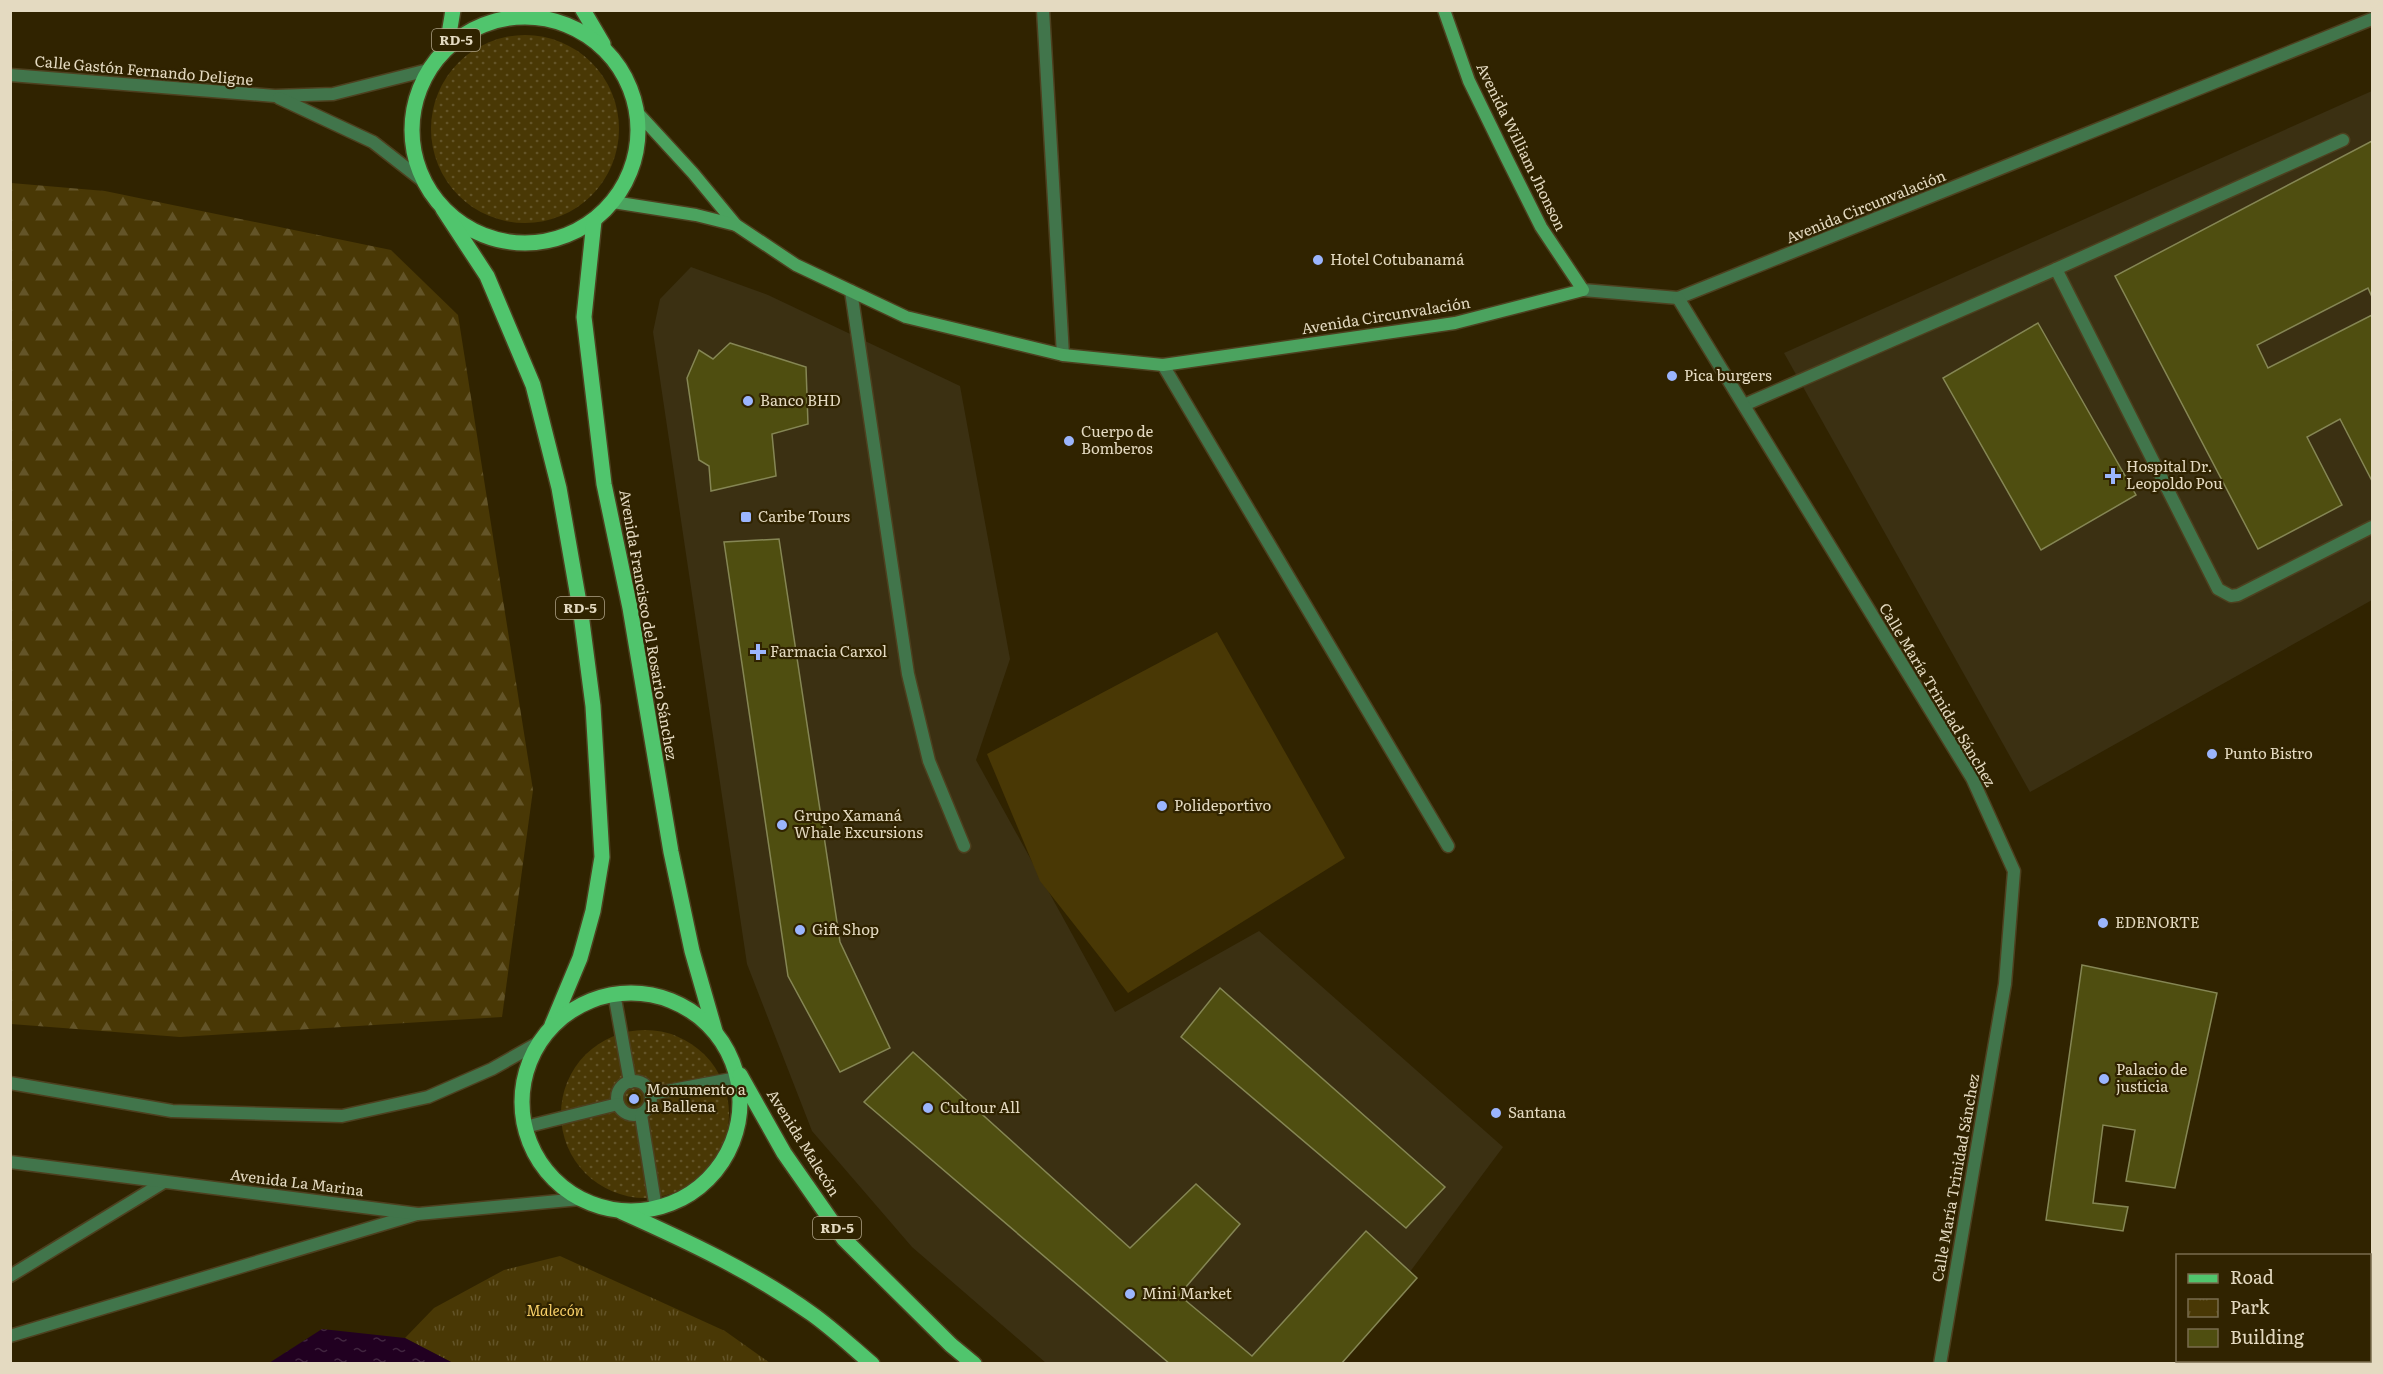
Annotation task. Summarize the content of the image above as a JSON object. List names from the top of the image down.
{
  "streets": {
    "main road": [
      "RD-5",
      "Avenida William Jhonson",
      "Avenida Circunvalación",
      "Avenida Francisco del Rosario Sánchez",
      "Avenida Malecón"
    ],
    "street": ["Calle Gastón Fernando Deligne", "Calle María Trinidad Sánchez", "Avenida La Marina"]
  },
  "crossings": [
    ["RD-5", "Calle Gastón Fernando Deligne"],
    ["RD-5", "Avenida Circunvalación"],
    ["RD-5", "Avenida Francisco del Rosario Sánchez"],
    ["RD-5", "Avenida Malecón"],
    ["RD-5", "Avenida La Marina"],
    ["Avenida William Jhonson", "Avenida Circunvalación"],
    ["Avenida Circunvalación", "Calle María Trinidad Sánchez"]
  ],
  "parks": ["Malecón"],
  "places": {
    "other": [
      "Hotel Cotubanamá",
      "Pica burgers",
      "Banco BHD",
      "Cuerpo de Bomberos",
      "Punto Bistro",
      "Polideportivo",
      "Grupo Xamaná Whale Excursions",
      "EDENORTE",
      "Gift Shop",
      "Palacio de justicia",
      "Monumento a la Ballena",
      "Cultour All",
      "Santana",
      "Mini Market"
    ],
    "health": ["Hospital Dr. Leopoldo Pou", "Farmacia Carxol"],
    "transit": ["Caribe Tours"]
  },
  "legend": ["Road", "Park", "Building"]
}
